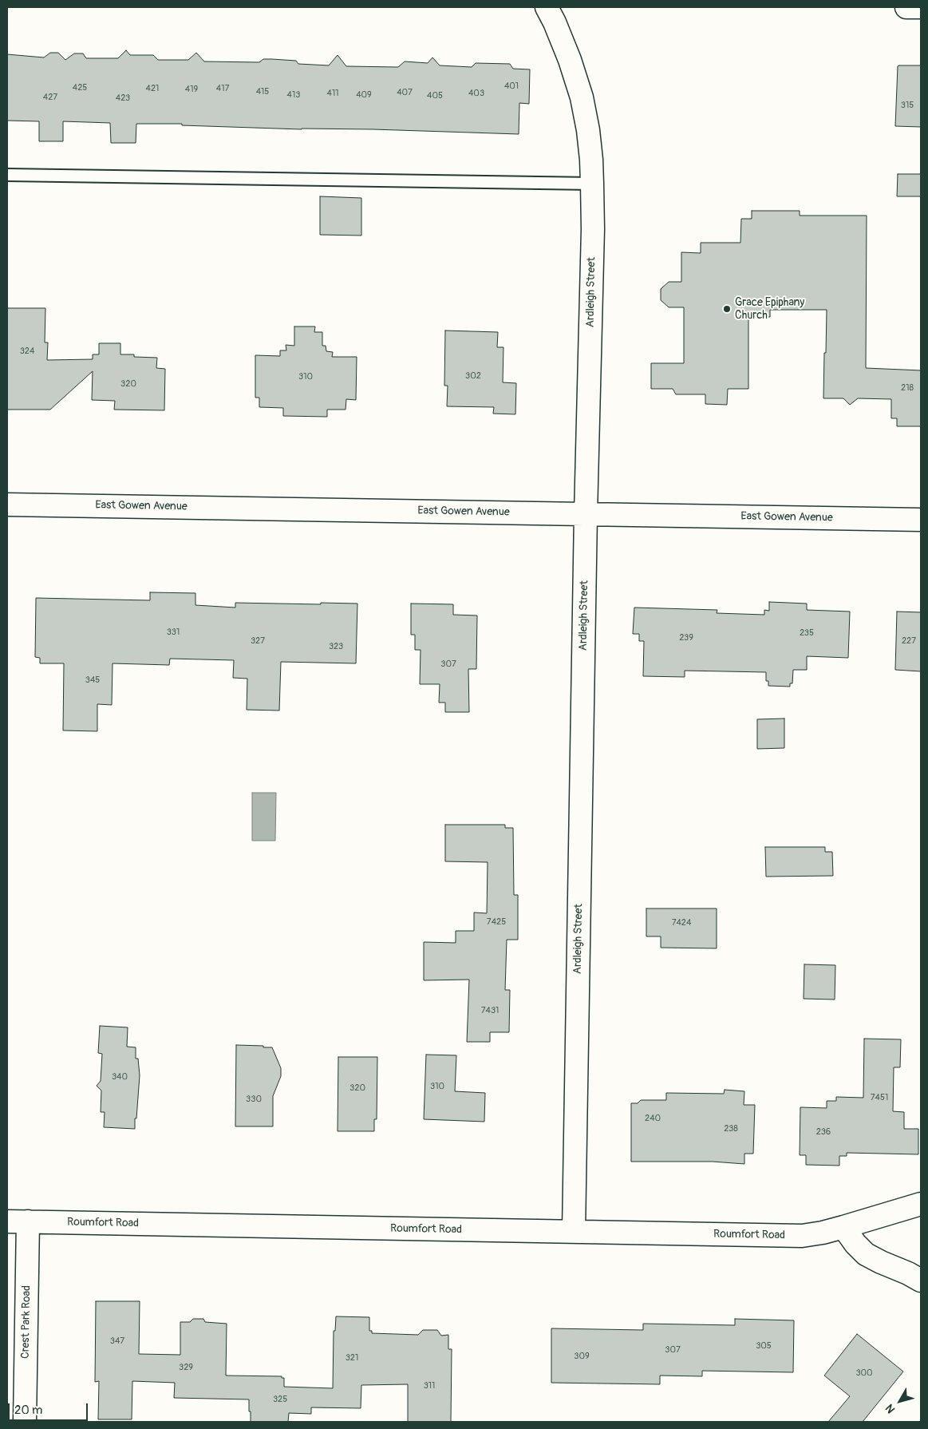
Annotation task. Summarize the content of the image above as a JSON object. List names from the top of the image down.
{
  "streets": {
    "street": [
      "Ardleigh Street",
      "East Gowen Avenue",
      "Roumfort Road",
      "Crest Park Road"
    ]
  },
  "crossings": [
    ["Ardleigh Street", "East Gowen Avenue"],
    ["Ardleigh Street", "Roumfort Road"],
    ["Roumfort Road", "Crest Park Road"]
  ],
  "places": ["Grace Epiphany Church"],
  "house_numbers": [
    "401",
    "425",
    "421",
    "417",
    "419",
    "415",
    "407",
    "411",
    "403",
    "413",
    "409",
    "405",
    "427",
    "423",
    "315",
    "324",
    "302",
    "310",
    "320",
    "218",
    "331",
    "235",
    "239",
    "327",
    "227",
    "323",
    "307",
    "345",
    "7425",
    "7424",
    "7431",
    "340",
    "310",
    "320",
    "7451",
    "330",
    "240",
    "238",
    "236",
    "347",
    "305",
    "307",
    "309",
    "321",
    "329",
    "300",
    "311",
    "325"
  ],
  "scale_bar": "20 m",
  "north": "bottom left"
}
